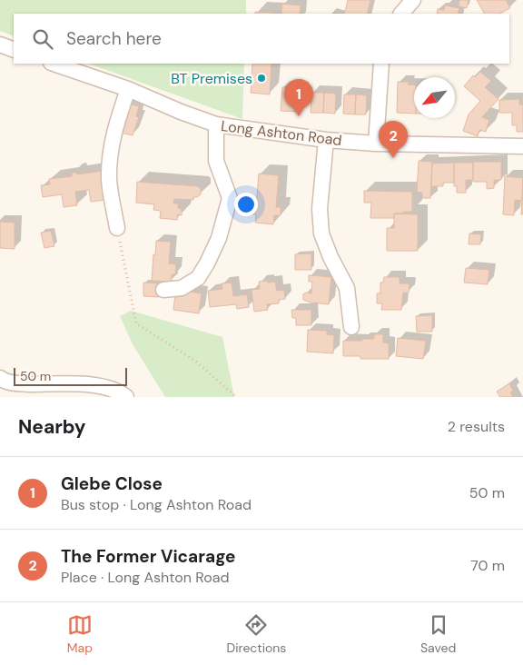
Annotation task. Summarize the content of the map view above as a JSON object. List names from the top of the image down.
{
  "streets": {
    "street": ["Long Ashton Road"]
  },
  "places": ["BT Premises"],
  "scale_bar": "50 m",
  "north": "bottom left",
  "page": {
    "search": "Search here",
    "pins": ["1", "2"],
    "scale": "50 m",
    "heading": ["Nearby", "2 results"],
    "list": [
      {
        "mark": "1",
        "name": "Glebe Close",
        "note": "Bus stop · Long Ashton Road",
        "value": "50 m"
      },
      {
        "mark": "2",
        "name": "The Former Vicarage",
        "note": "Place · Long Ashton Road",
        "value": "70 m"
      }
    ],
    "nav": ["Map", "Directions", "Saved"]
  }
}
